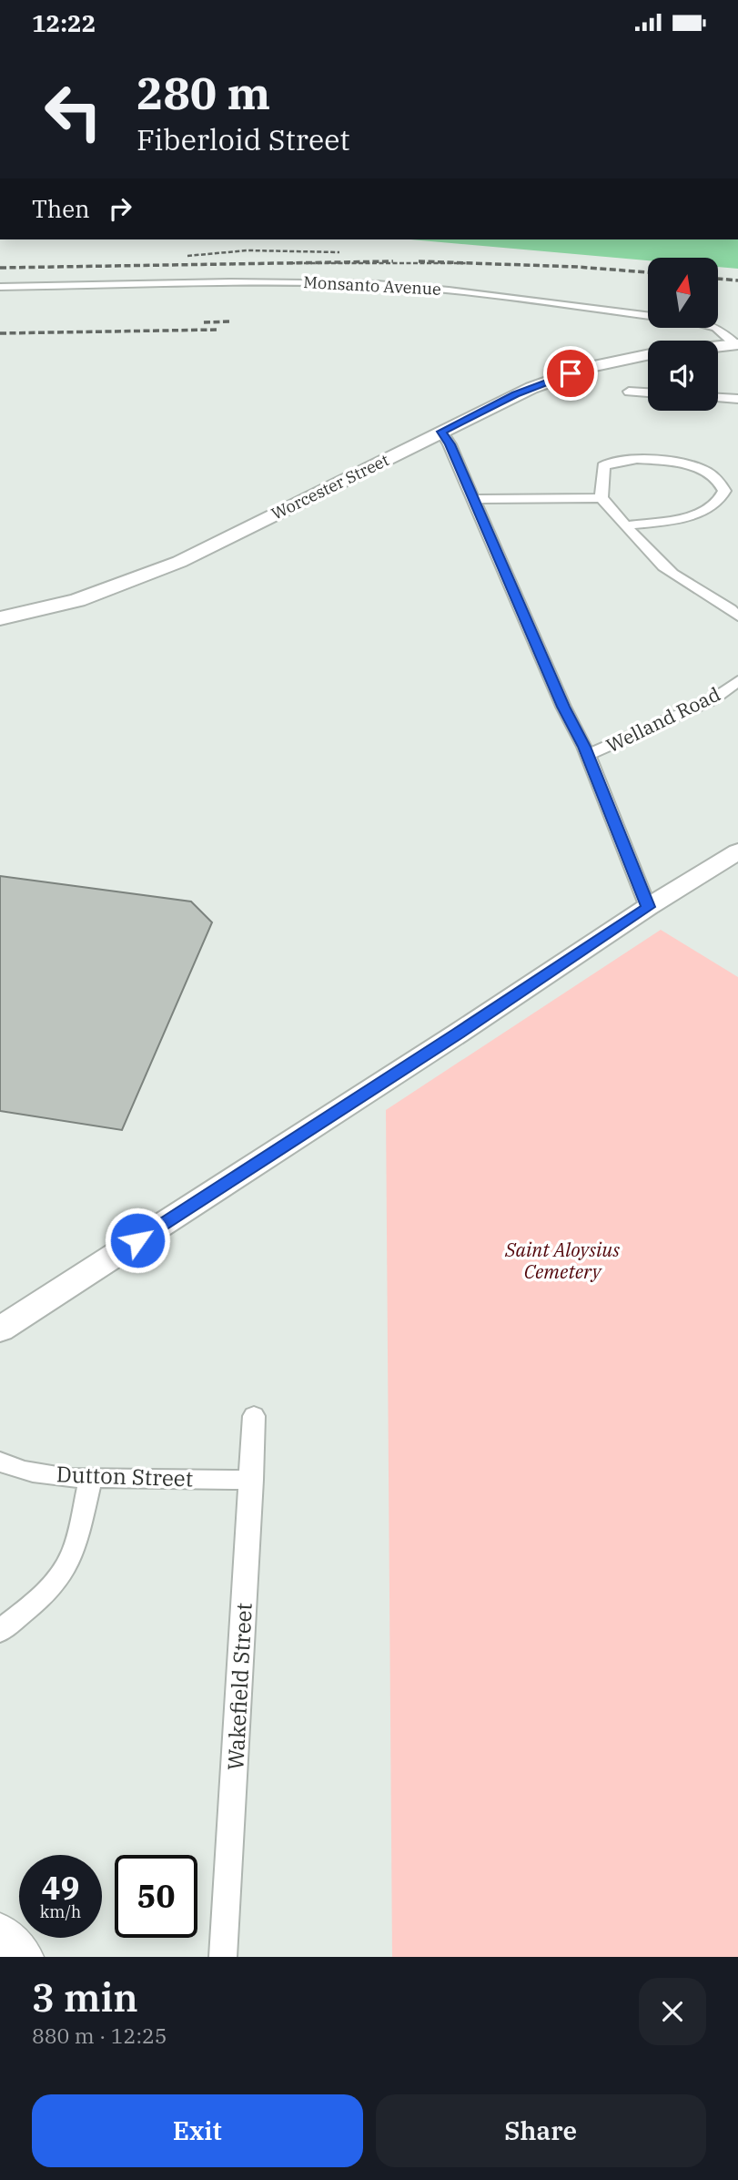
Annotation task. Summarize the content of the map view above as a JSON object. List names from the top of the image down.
{
  "streets": {
    "main road": ["Worcester Street"],
    "street": [
      "Monsanto Avenue",
      "Welland Road",
      "Dutton Street",
      "Wakefield Street"
    ]
  },
  "crossings": [
    ["Monsanto Avenue", "Worcester Street"],
    ["Dutton Street", "Wakefield Street"]
  ],
  "parks": ["Saint Aloysius Cemetery"],
  "north": "top",
  "page": {
    "status": "12:22",
    "turn": ["280 m", "Fiberloid Street"],
    "then": "Then",
    "speed": "49 km/h",
    "limit": "50",
    "heading": ["3 min", "880 m · 12:25"],
    "buttons": ["Exit", "Share"]
  }
}
